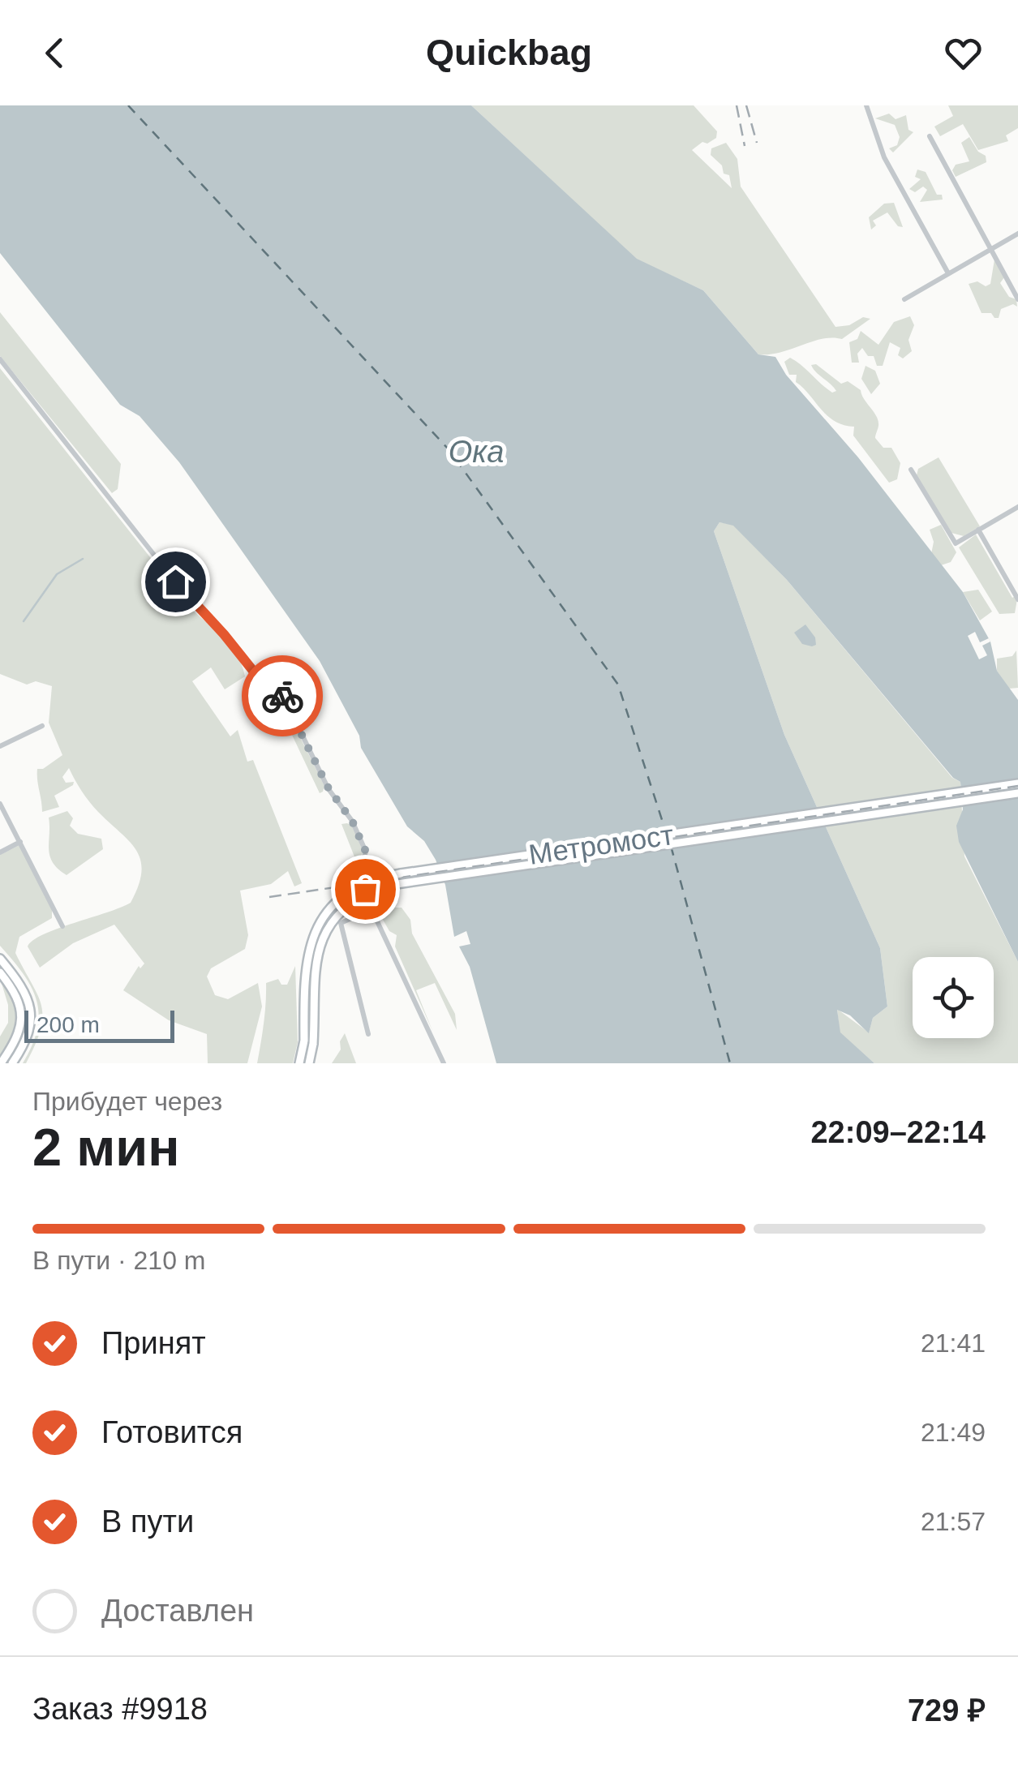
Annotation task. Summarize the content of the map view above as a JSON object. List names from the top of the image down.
{
  "streets": {
    "main road": ["Метромост"]
  },
  "water": ["Ока"],
  "scale_bar": "200 m",
  "page": {
    "header": "Quickbag",
    "scale": "200 m",
    "heading": ["2 мин", "Прибудет через", "22:09–22:14"],
    "panel": ["Заказ #9918", "729 ₽"],
    "bar": "В пути · 210 m",
    "list": [
      ["Принят", "21:41"],
      ["Готовится", "21:49"],
      ["В пути", "21:57"],
      "Доставлен"
    ]
  }
}
